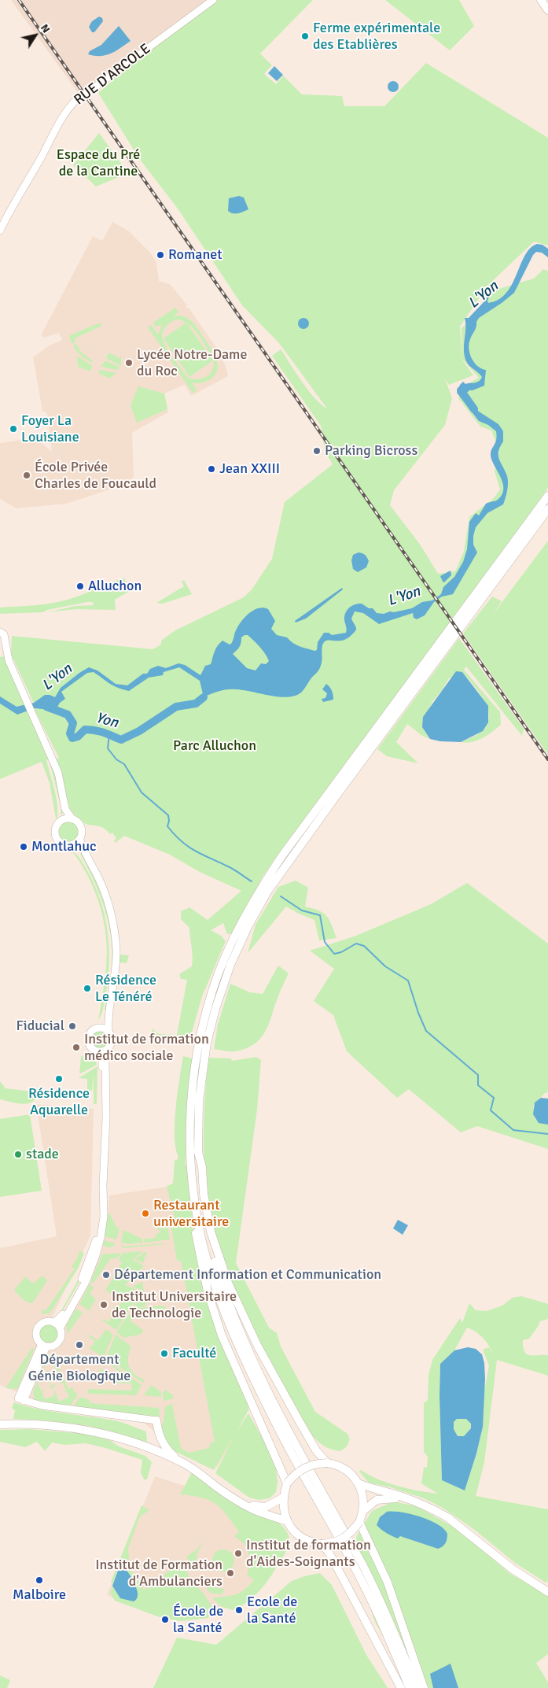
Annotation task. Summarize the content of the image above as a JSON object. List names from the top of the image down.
{
  "streets": {
    "main road": ["RUE D'ARCOLE"]
  },
  "water": ["L'Yon", "Yon"],
  "parks": ["Espace du Pré de la Cantine", "Parc Alluchon"],
  "places": [
    "Ferme expérimentale des Etablières",
    "Romanet",
    "Lycée Notre-Dame du Roc",
    "Foyer La Louisiane",
    "Parking Bicross",
    "Jean XXIII",
    "École Privée Charles de Foucauld",
    "Alluchon",
    "Montlahuc",
    "Résidence Le Ténéré",
    "Fiducial",
    "Institut de formation médico sociale",
    "Résidence Aquarelle",
    "stade",
    "Restaurant universitaire",
    "Département Information et Communication",
    "Institut Universitaire de Technologie",
    "Département Génie Biologique",
    "Faculté",
    "Institut de formation d'Aides-Soignants",
    "Institut de Formation d'Ambulanciers",
    "Malboire",
    "Ecole de la Santé",
    "École de la Santé"
  ],
  "north": "top right"
}
